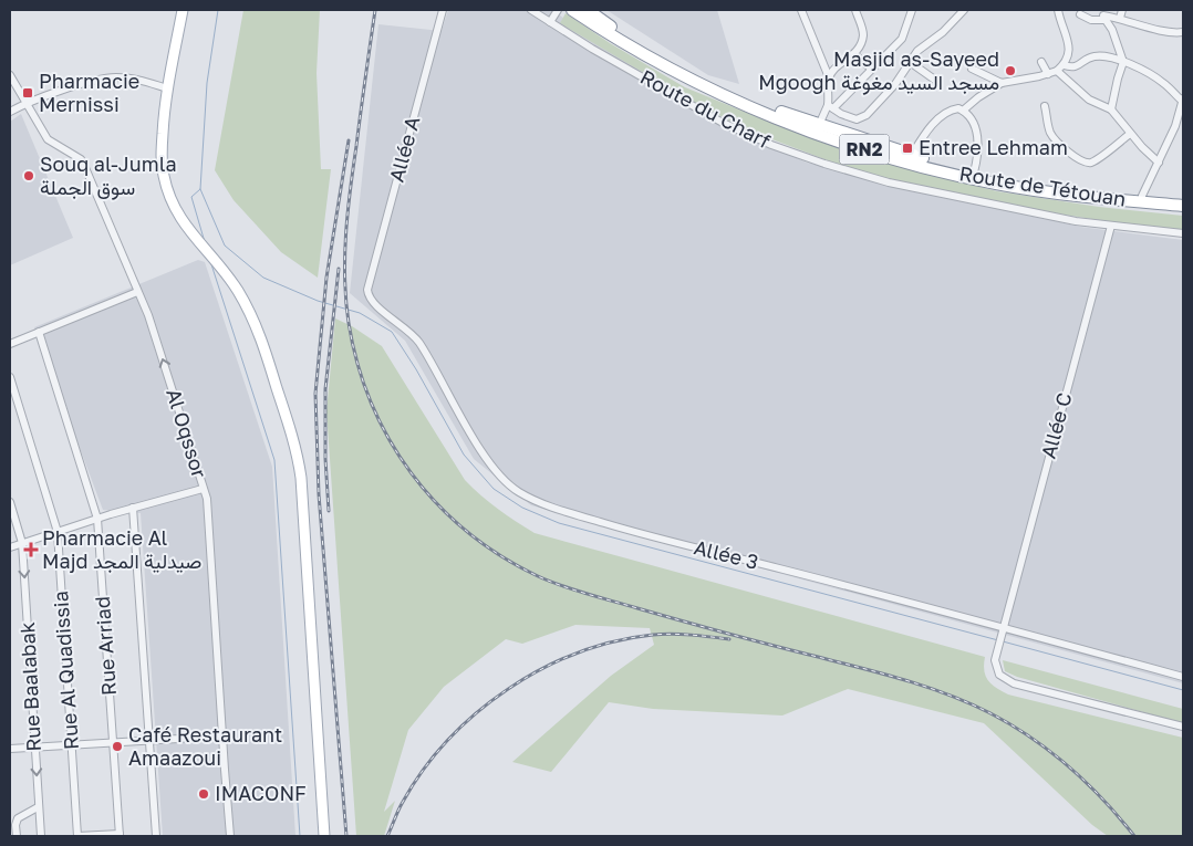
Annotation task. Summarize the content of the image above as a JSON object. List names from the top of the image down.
{
  "streets": {
    "highway": ["RN2", "Route de Tétouan"],
    "street": [
      "Route du Charf",
      "Allée A",
      "Allée C",
      "Al Oqssor",
      "Allée 3",
      "Rue Arriad",
      "Rue Al Quadissia",
      "Rue Baalabak"
    ]
  },
  "crossings": [
    ["Route du Charf", "Allée C"],
    ["Allée A", "Allée 3"],
    ["Allée C", "Allée 3"]
  ],
  "one_way": ["Rue Baalabak"],
  "places": {
    "other": [
      "Masjid as-Sayeed Mgoogh مسجد السيد مغوغة",
      "Souq al-Jumla سوق الجملة",
      "Café Restaurant Amaazoui",
      "IMACONF"
    ],
    "transit": ["Pharmacie Mernissi", "Entree Lehmam"],
    "health": ["Pharmacie Al Majd صيدلية المجد"]
  }
}
